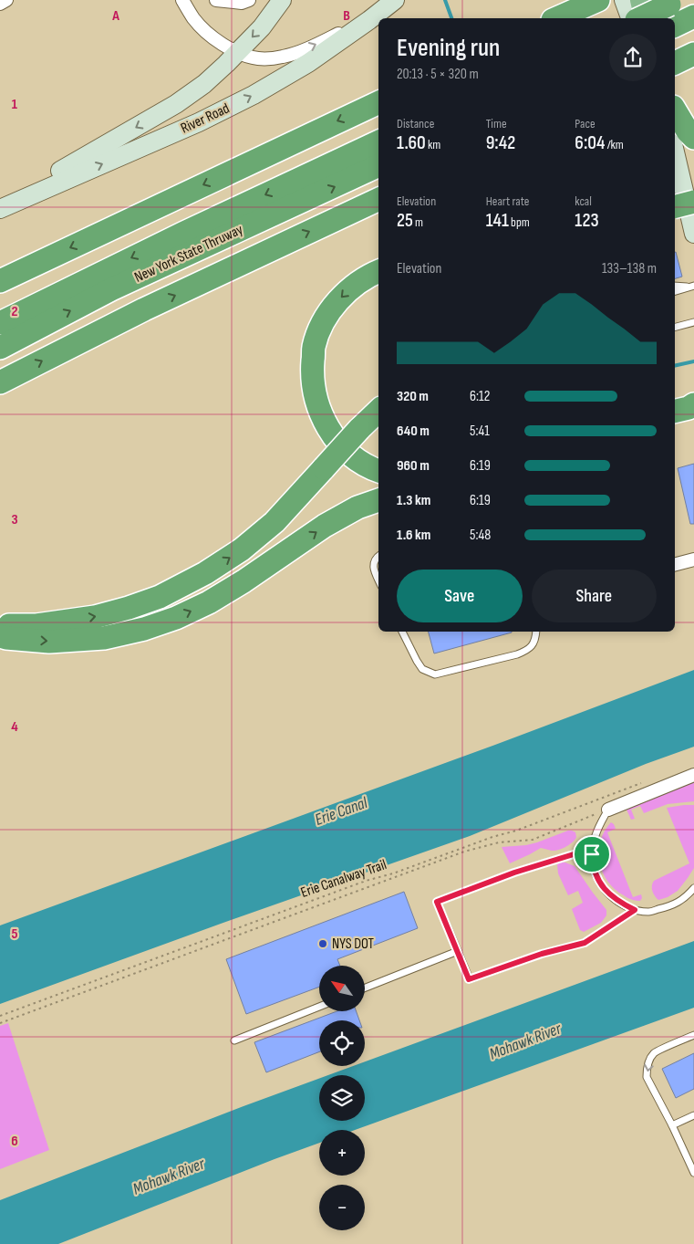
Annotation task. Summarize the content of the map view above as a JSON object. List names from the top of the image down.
{
  "streets": {
    "highway": ["New York State Thruway"],
    "main road": ["River Road"],
    "path": ["Erie Canalway Trail"]
  },
  "water": ["Erie Canal", "Mohawk River"],
  "places": ["NYS DOT"],
  "north": "top left",
  "page": {
    "heading": ["Evening run", "20:13 · 5 × 320 m"],
    "stats": [
      ["Distance", "1.60 km"],
      ["Time", "9:42"],
      ["Pace", "6:04 /km"],
      ["Elevation", "25 m"],
      ["Heart rate", "141 bpm"],
      ["kcal", "123"]
    ],
    "chart": ["Elevation", "133–138 m"],
    "list": [
      {
        "name": "320 m",
        "note": "6:12"
      },
      {
        "name": "640 m",
        "note": "5:41"
      },
      {
        "name": "960 m",
        "note": "6:19"
      },
      {
        "name": "1.3 km",
        "note": "6:19"
      },
      {
        "name": "1.6 km",
        "note": "5:48"
      }
    ],
    "buttons": ["Save", "Share"],
    "map_buttons": ["+", "−"]
  },
  "grid": {
    "columns": ["A", "B"],
    "rows": [
      "1",
      "2",
      "3",
      "4",
      "5",
      "6"
    ]
  }
}
